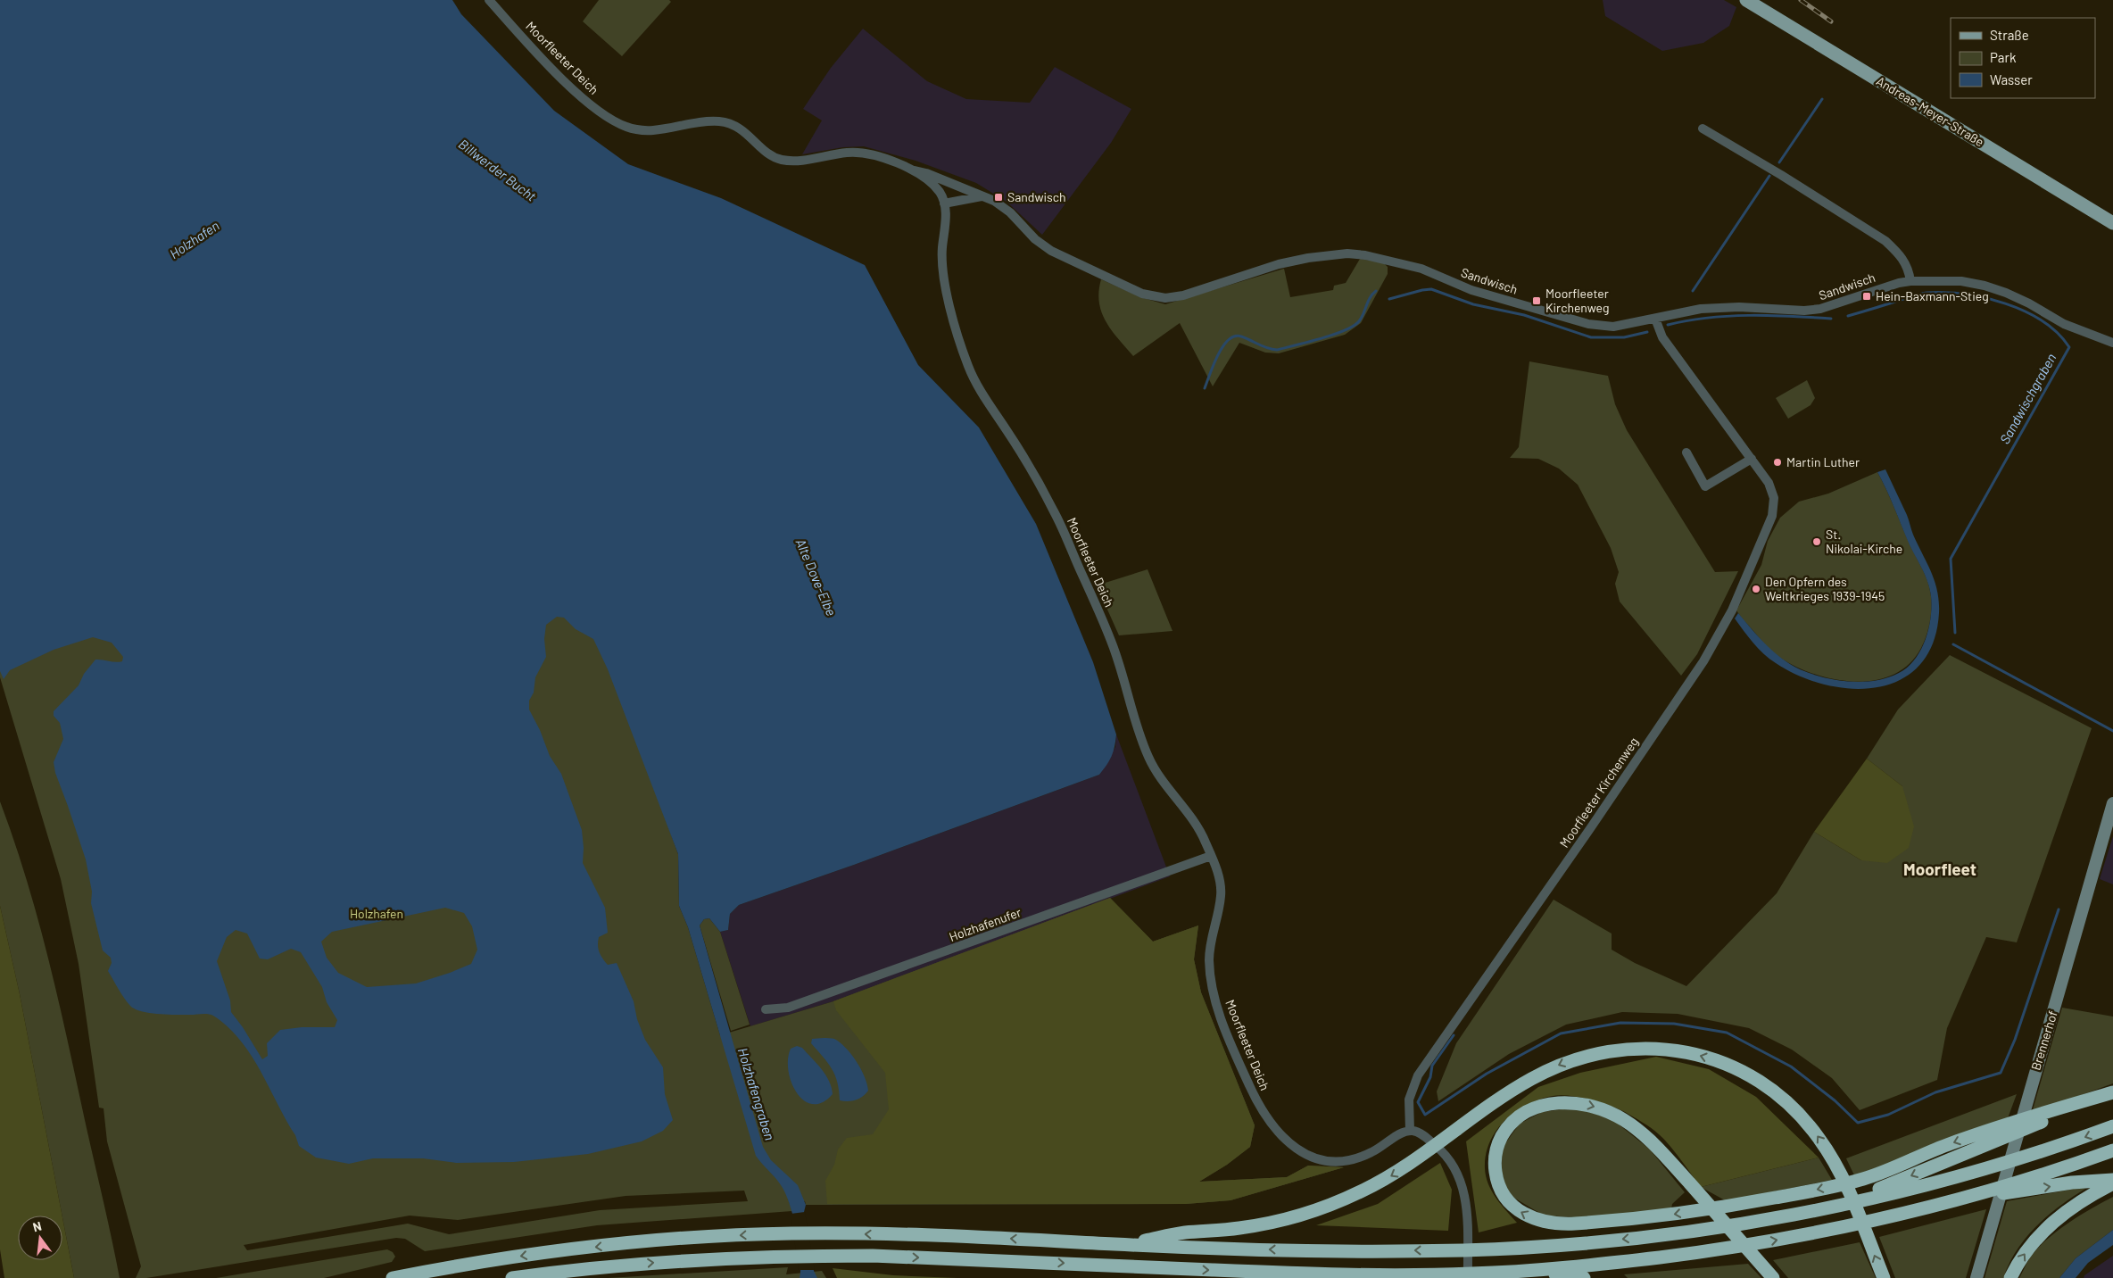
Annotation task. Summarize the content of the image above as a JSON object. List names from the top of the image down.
{
  "streets": {
    "main road": ["Andreas-Meyer-Straße"],
    "street": [
      "Moorfleeter Deich",
      "Sandwisch",
      "Moorfleeter Kirchenweg",
      "Holzhafenufer",
      "Brennerhof"
    ]
  },
  "crossings": [
    ["Moorfleeter Deich", "Sandwisch"],
    ["Moorfleeter Deich", "Moorfleeter Kirchenweg"],
    ["Moorfleeter Deich", "Holzhafenufer"],
    ["Sandwisch", "Moorfleeter Kirchenweg"]
  ],
  "districts": ["Moorfleet"],
  "water": [
    "Billwerder Bucht",
    "Holzhafen",
    "Sandwischgraben",
    "Alte Dove-Elbe",
    "Holzhafengraben"
  ],
  "parks": ["Holzhafen"],
  "places": {
    "transit": ["Sandwisch", "Hein-Baxmann-Stieg", "Moorfleeter Kirchenweg"],
    "other": ["Martin Luther", "St. Nikolai-Kirche", "Den Opfern des Weltkrieges 1939-1945"]
  },
  "legend": ["Straße", "Park", "Wasser"],
  "north": "top"
}
